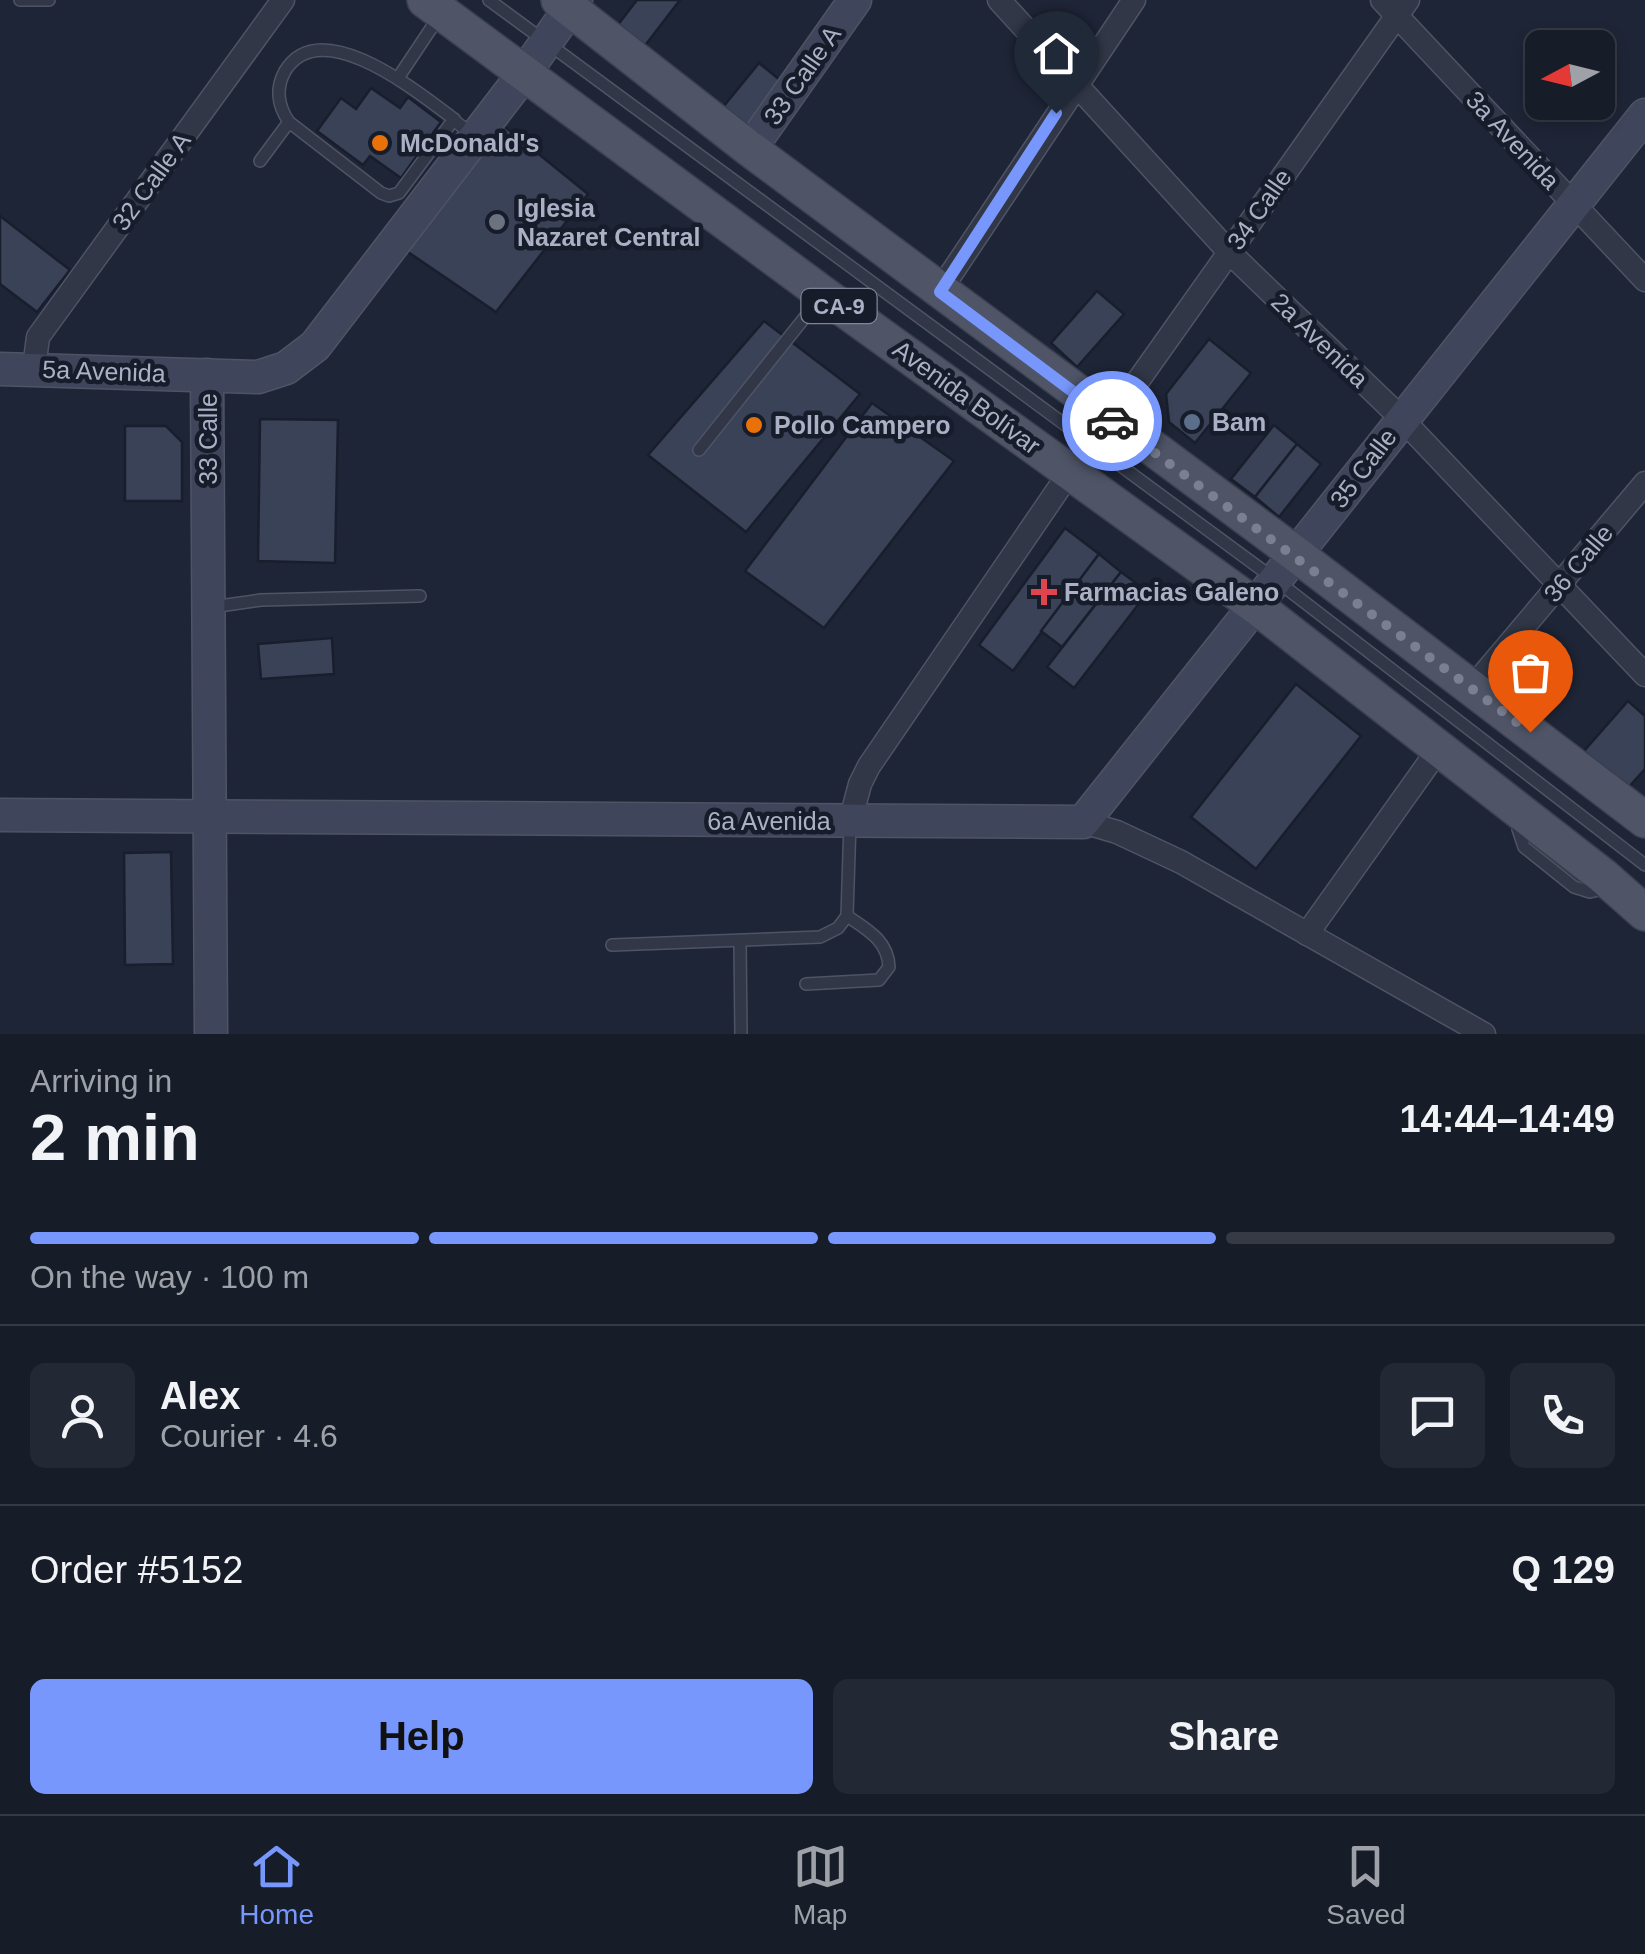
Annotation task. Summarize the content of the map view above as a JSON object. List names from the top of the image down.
{
  "streets": {
    "main road": ["CA-9", "Avenida Bolívar"],
    "street": [
      "33 Calle A",
      "3a Avenida",
      "32 Calle A",
      "34 Calle",
      "2a Avenida",
      "5a Avenida",
      "33 Calle",
      "35 Calle",
      "36 Calle",
      "6a Avenida"
    ]
  },
  "crossings": [
    ["33 Calle A", "Avenida Bolívar"],
    ["3a Avenida", "34 Calle"],
    ["3a Avenida", "35 Calle"],
    ["32 Calle A", "5a Avenida"],
    ["34 Calle", "2a Avenida"],
    ["34 Calle", "Avenida Bolívar"],
    ["2a Avenida", "35 Calle"],
    ["2a Avenida", "36 Calle"],
    ["5a Avenida", "33 Calle"],
    ["Avenida Bolívar", "33 Calle"],
    ["Avenida Bolívar", "35 Calle"],
    ["Avenida Bolívar", "36 Calle"],
    ["33 Calle", "6a Avenida"],
    ["35 Calle", "6a Avenida"]
  ],
  "places": {
    "other": [
      "McDonald's",
      "Iglesia Nazaret Central",
      "Bam",
      "Pollo Campero"
    ],
    "health": ["Farmacias Galeno"]
  },
  "north": "left",
  "page": {
    "heading": ["2 min", "Arriving in", "14:44–14:49"],
    "panel": [
      "Alex",
      "Courier · 4.6",
      "Order #5152",
      "Q 129"
    ],
    "bar": "On the way · 100 m",
    "buttons": ["Help", "Share"],
    "tabs": ["Home", "Map", "Saved"]
  }
}
